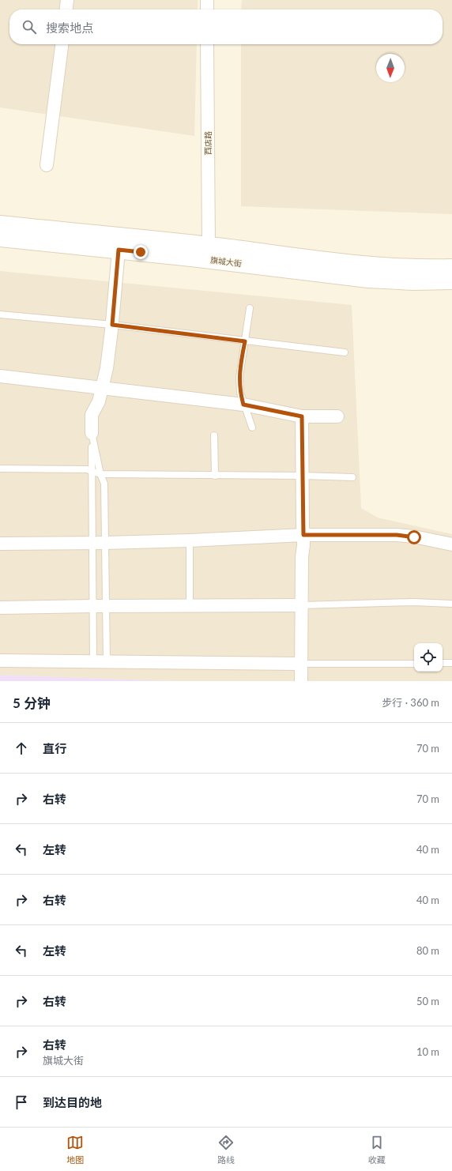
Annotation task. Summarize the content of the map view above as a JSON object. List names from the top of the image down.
{
  "streets": {
    "main road": ["旗城大街"],
    "street": ["西店路"]
  },
  "crossings": [
    ["西店路", "旗城大街"]
  ],
  "north": "bottom",
  "page": {
    "search": "搜索地点",
    "heading": ["5 分钟", "步行 · 360 m"],
    "list": [
      ["直行", "70 m"],
      ["右转", "70 m"],
      ["左转", "40 m"],
      ["右转", "40 m"],
      ["左转", "80 m"],
      ["右转", "50 m"],
      ["右转", "旗城大街", "10 m"],
      "到达目的地"
    ],
    "nav": ["地图", "路线", "收藏"]
  }
}
